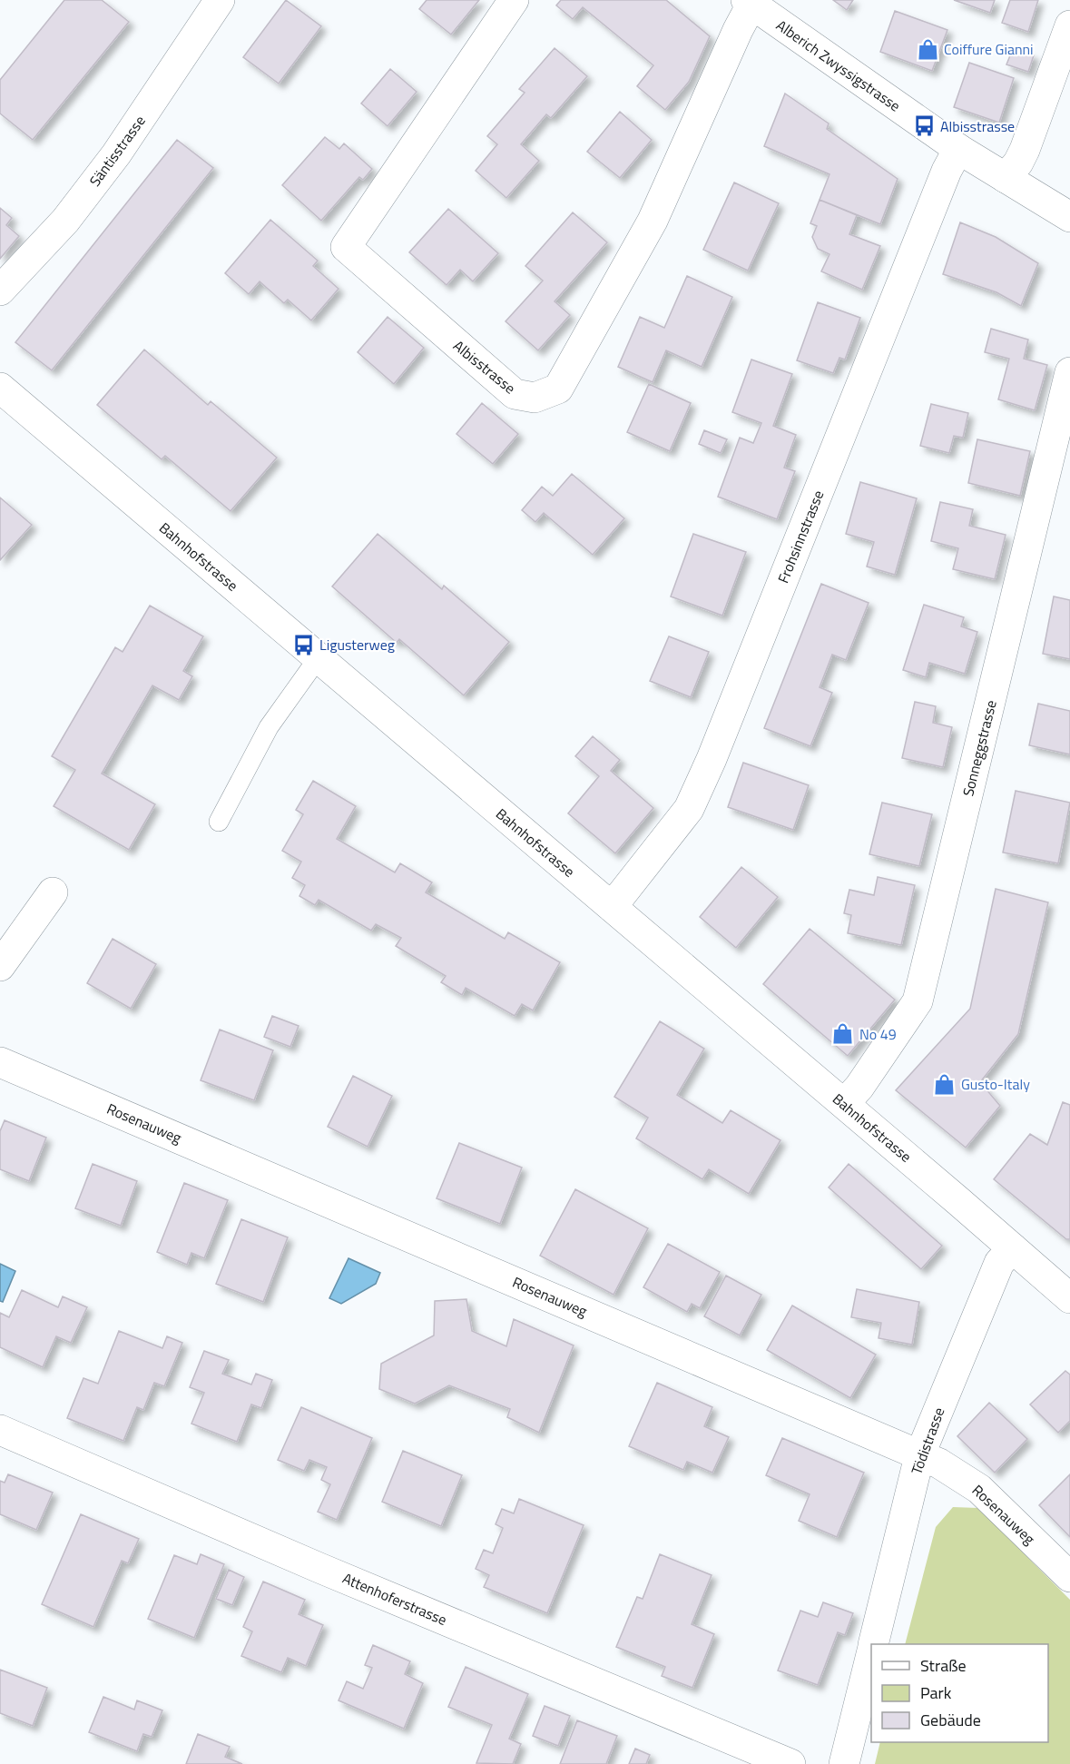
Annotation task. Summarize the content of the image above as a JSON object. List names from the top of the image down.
{
  "streets": {
    "street": [
      "Alberich Zwyssigstrasse",
      "Säntisstrasse",
      "Albisstrasse",
      "Frohsinnstrasse",
      "Bahnhofstrasse",
      "Sonneggstrasse",
      "Rosenauweg",
      "Tödistrasse",
      "Attenhoferstrasse"
    ]
  },
  "crossings": [
    ["Alberich Zwyssigstrasse", "Albisstrasse"],
    ["Alberich Zwyssigstrasse", "Frohsinnstrasse"],
    ["Frohsinnstrasse", "Bahnhofstrasse"],
    ["Bahnhofstrasse", "Sonneggstrasse"],
    ["Bahnhofstrasse", "Tödistrasse"],
    ["Rosenauweg", "Tödistrasse"]
  ],
  "places": {
    "shop": ["Coiffure Gianni", "No 49", "Gusto-Italy"],
    "bus stop": ["Albisstrasse", "Ligusterweg"]
  },
  "legend": ["Straße", "Park", "Gebäude"]
}
